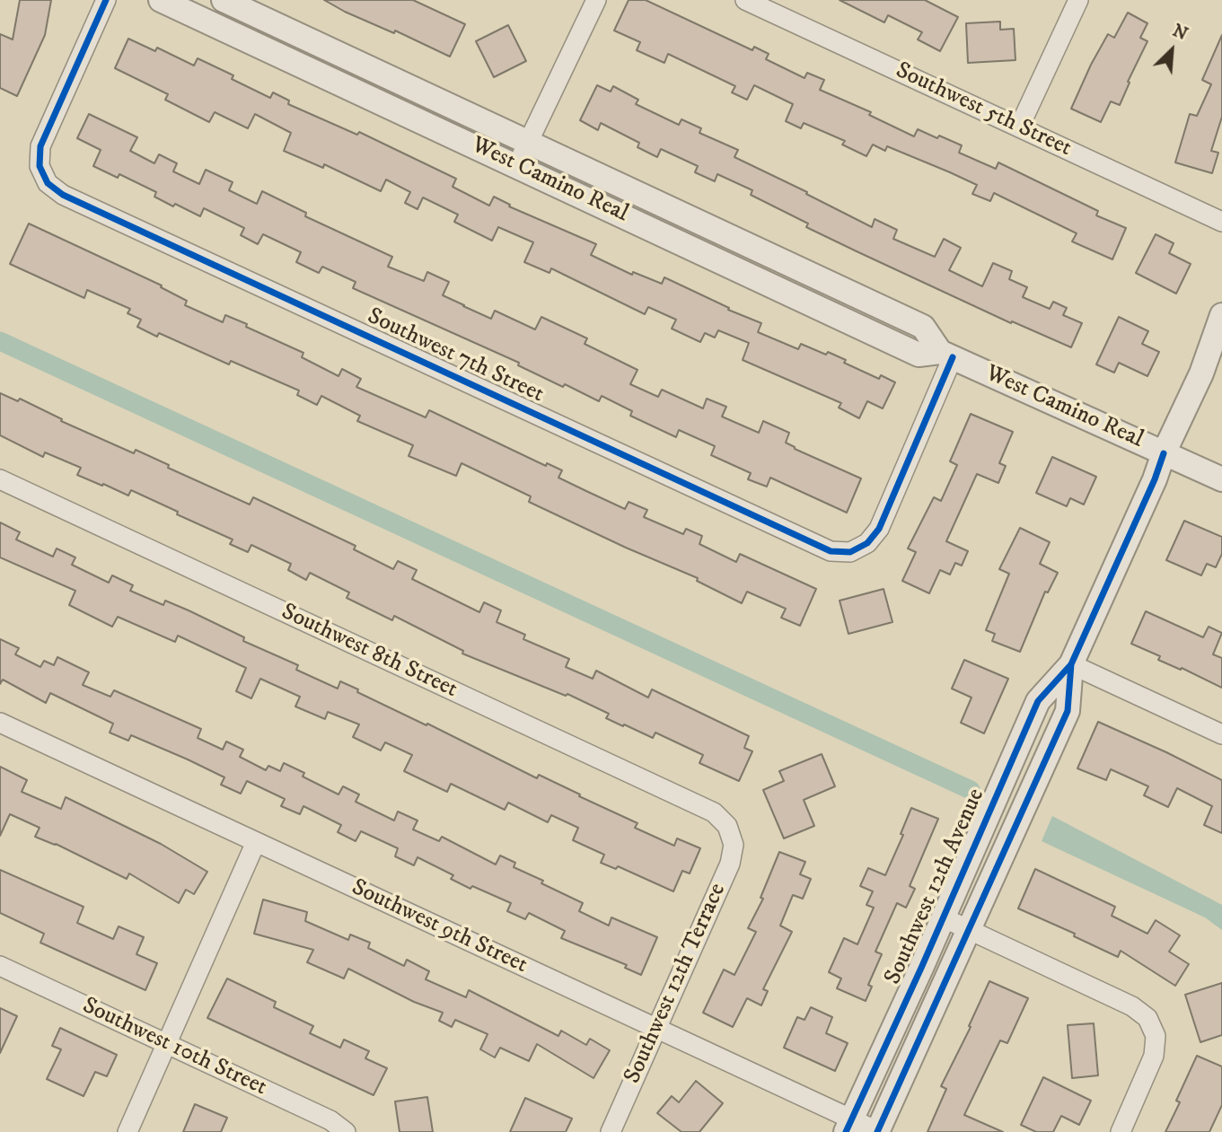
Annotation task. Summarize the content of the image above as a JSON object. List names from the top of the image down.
{
  "streets": {
    "street": [
      "Southwest 5th Street",
      "West Camino Real",
      "Southwest 7th Street",
      "Southwest 8th Street",
      "Southwest 12th Avenue",
      "Southwest 9th Street",
      "Southwest 12th Terrace",
      "Southwest 10th Street"
    ]
  },
  "crossings": [
    ["West Camino Real", "Southwest 7th Street"],
    ["West Camino Real", "Southwest 12th Avenue"],
    ["Southwest 8th Street", "Southwest 12th Terrace"],
    ["Southwest 12th Avenue", "Southwest 9th Street"],
    ["Southwest 9th Street", "Southwest 12th Terrace"]
  ],
  "north": "top right"
}
